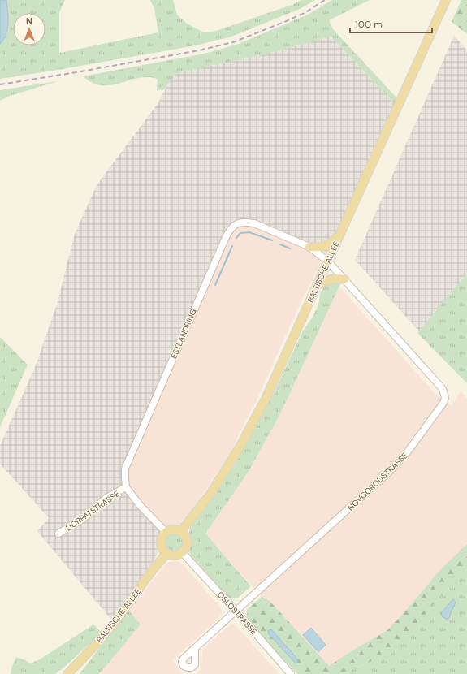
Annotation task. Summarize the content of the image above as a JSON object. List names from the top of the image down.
{
  "streets": {
    "main road": ["BALTISCHE ALLEE"],
    "street": [
      "ESTLANDRING",
      "NOVGORODSTRASSE",
      "DORPATSTRASSE",
      "OSLOSTRASSE"
    ]
  },
  "crossings": [
    ["BALTISCHE ALLEE", "ESTLANDRING"],
    ["BALTISCHE ALLEE", "NOVGORODSTRASSE"],
    ["BALTISCHE ALLEE", "OSLOSTRASSE"],
    ["ESTLANDRING", "NOVGORODSTRASSE"],
    ["ESTLANDRING", "DORPATSTRASSE"],
    ["NOVGORODSTRASSE", "OSLOSTRASSE"]
  ],
  "scale_bar": "100 m",
  "north": "top"
}
